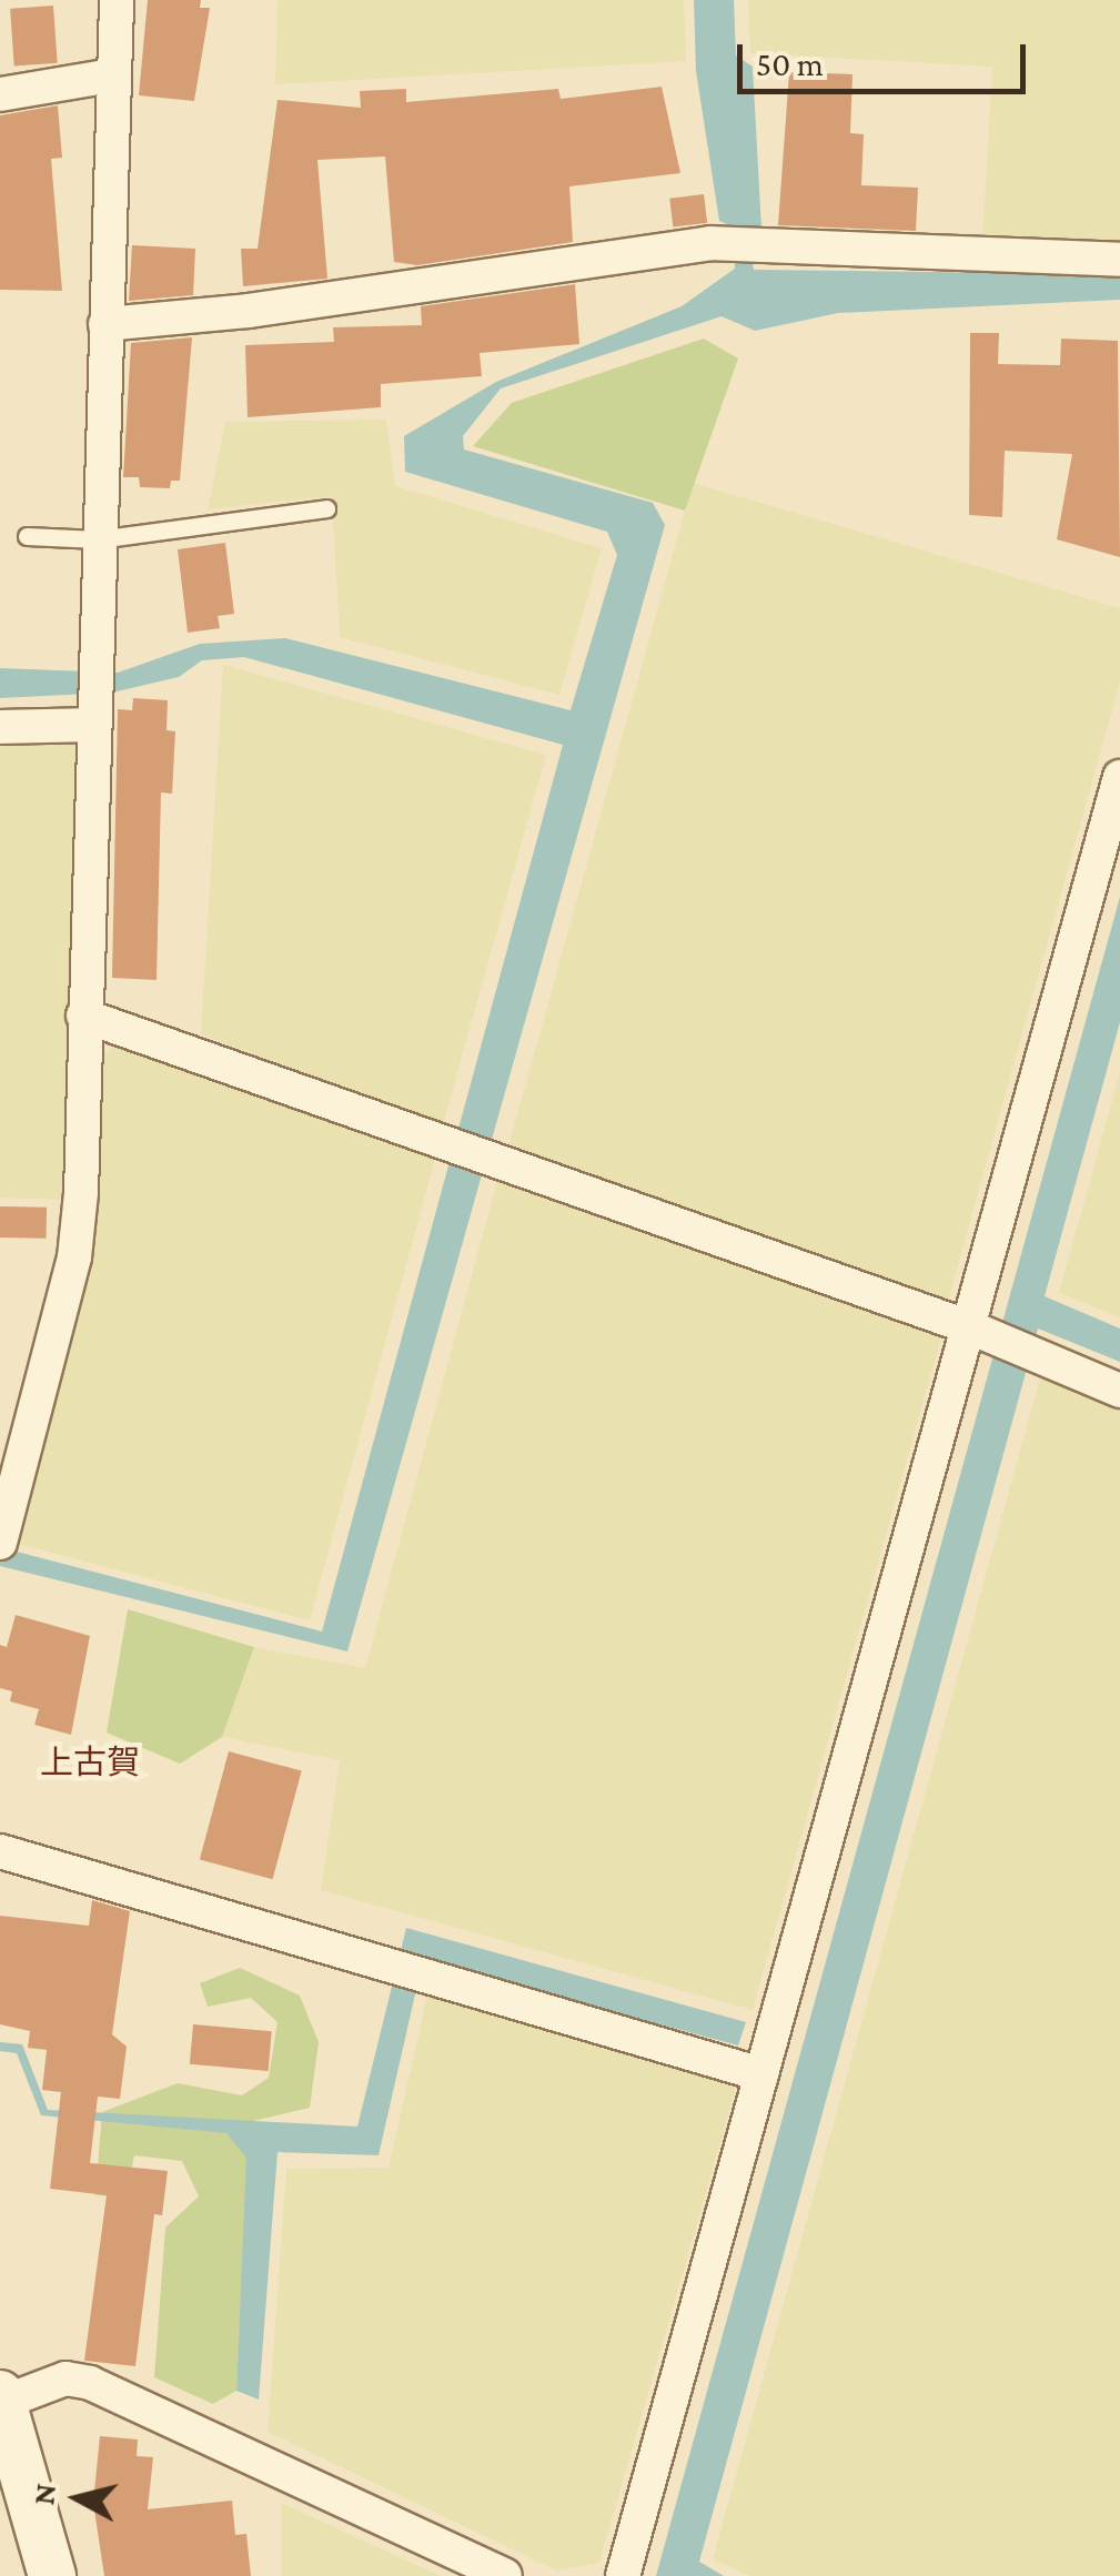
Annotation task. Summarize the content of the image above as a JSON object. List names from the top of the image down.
{
  "districts": ["上古賀"],
  "scale_bar": "50 m",
  "north": "left"
}
